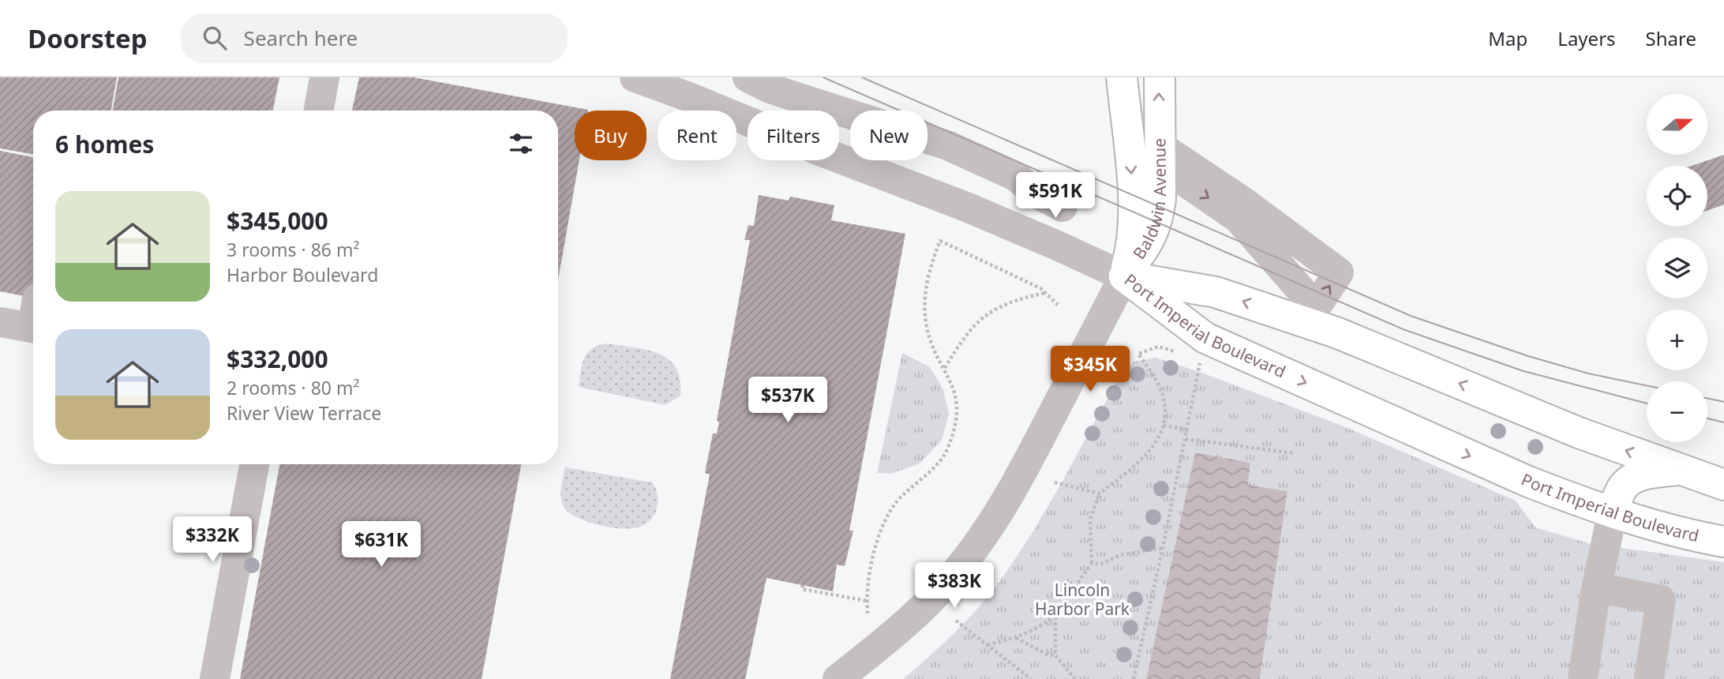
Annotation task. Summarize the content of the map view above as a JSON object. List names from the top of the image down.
{
  "streets": {
    "main road": ["Baldwin Avenue", "Port Imperial Boulevard"]
  },
  "crossings": [
    ["Baldwin Avenue", "Port Imperial Boulevard"]
  ],
  "parks": ["Lincoln Harbor Park"],
  "north": "right",
  "page": {
    "header": "Doorstep",
    "search": "Search here",
    "nav": ["Map", "Layers", "Share"],
    "map_buttons": ["+", "−"],
    "chip": [
      "Buy",
      "Rent",
      "Filters",
      "New"
    ],
    "heading": "6 homes",
    "price": [
      "$591K",
      "$345K",
      "$537K",
      "$332K",
      "$631K",
      "$383K"
    ],
    "list": [
      {
        "name": "$345,000",
        "note": "3 rooms · 86 m² · Harbor Boulevard"
      },
      {
        "name": "$332,000",
        "note": "2 rooms · 80 m² · River View Terrace"
      }
    ]
  }
}
